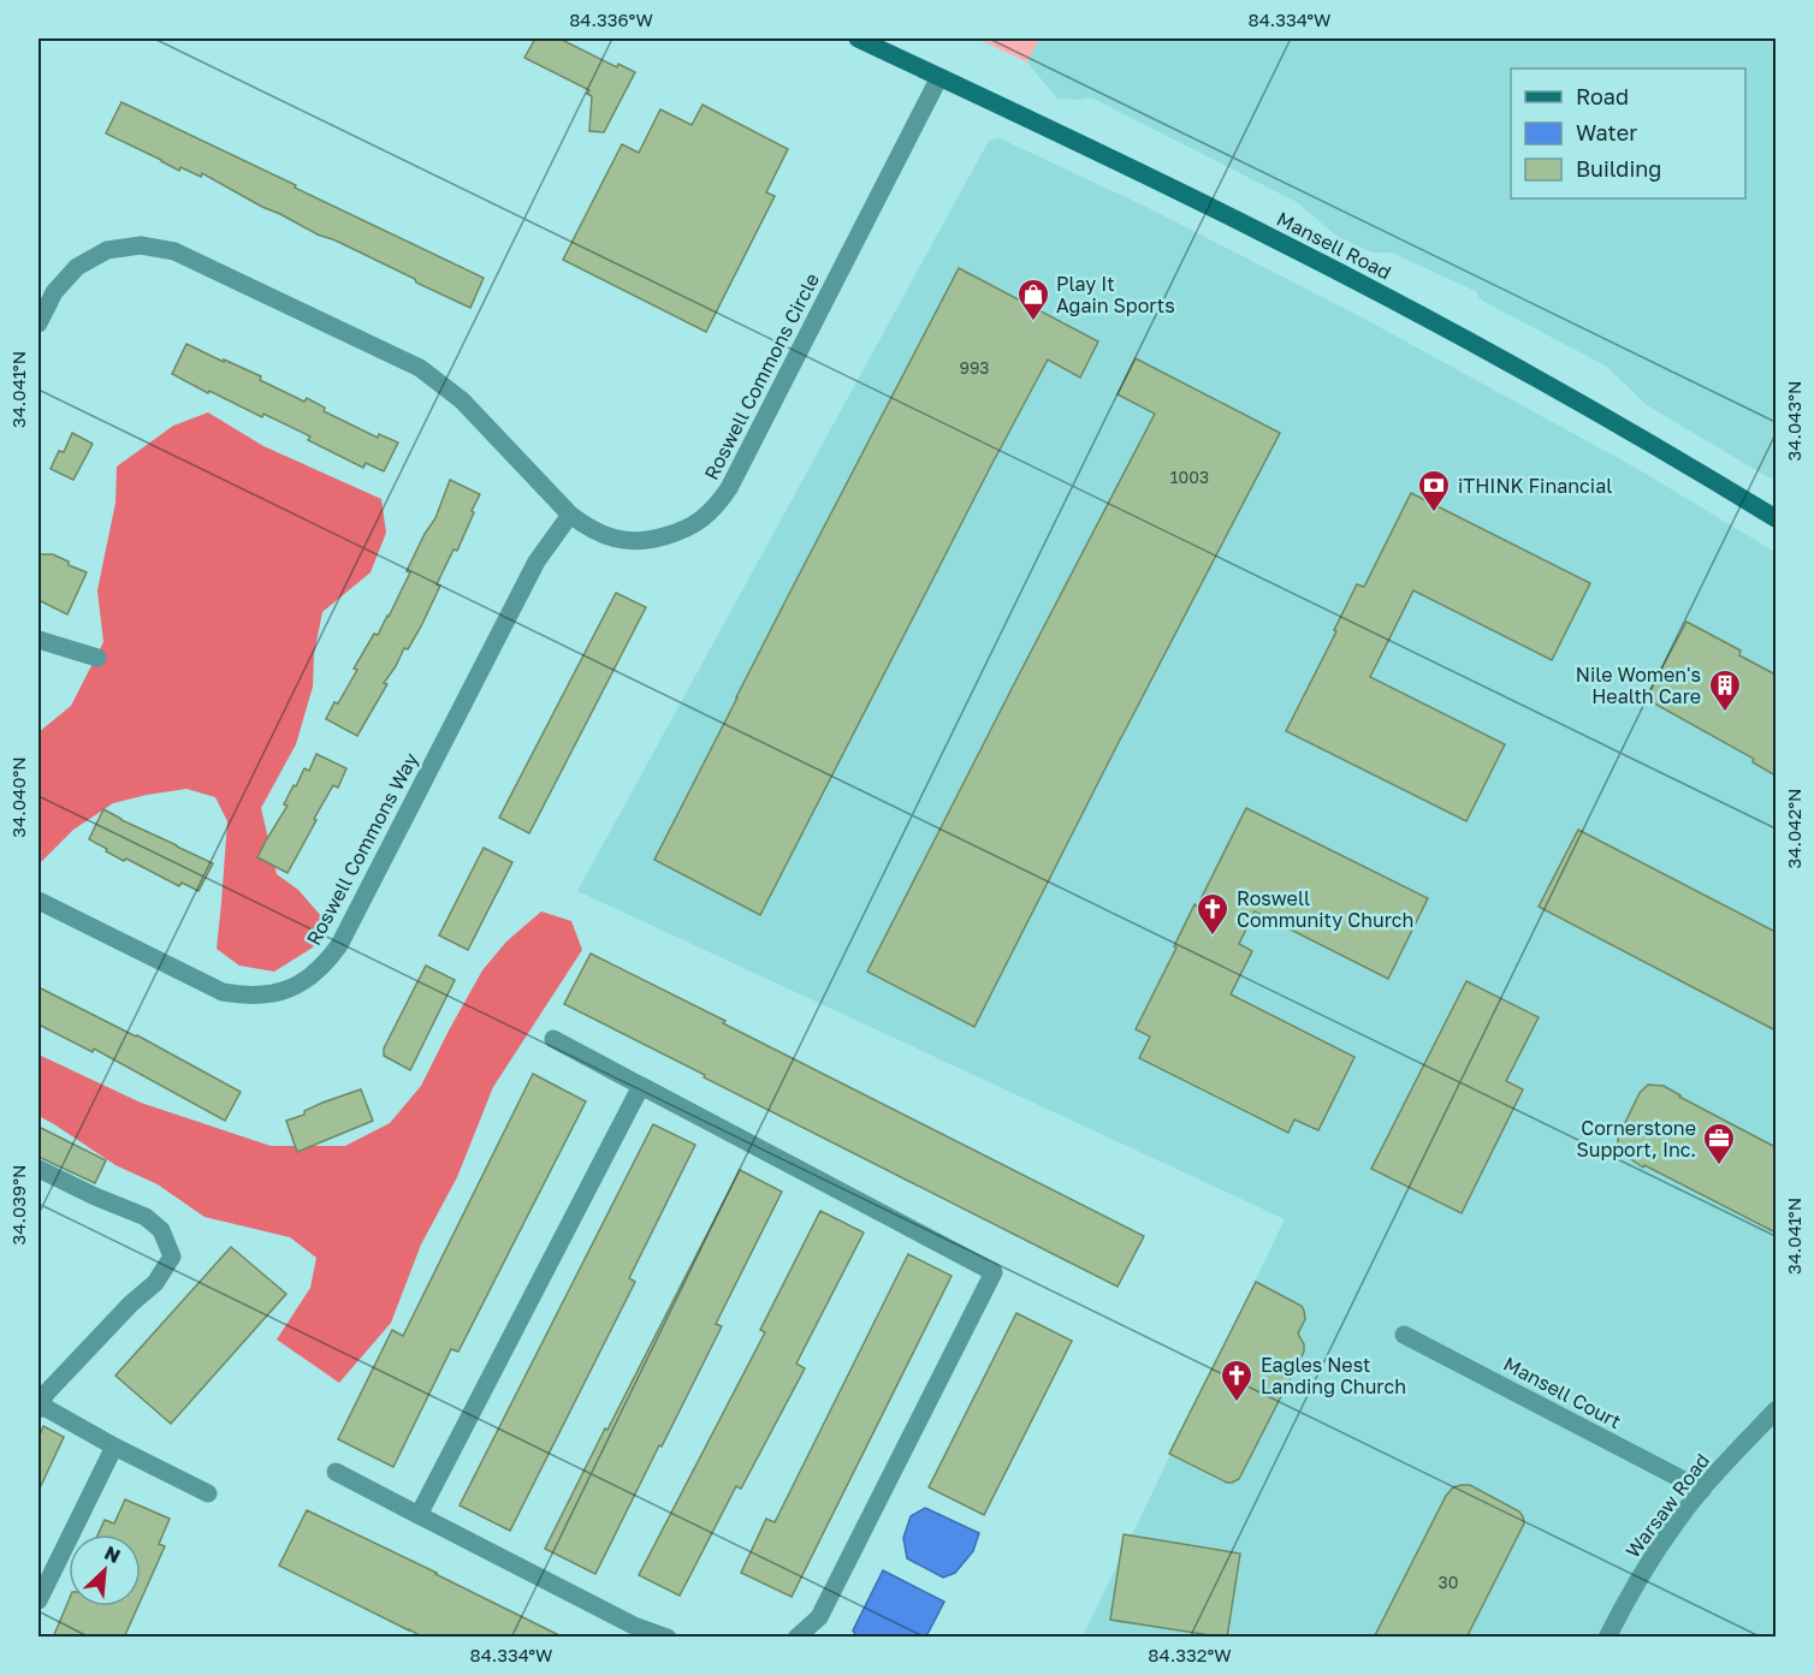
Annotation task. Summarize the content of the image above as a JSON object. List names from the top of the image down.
{
  "streets": {
    "main road": ["Mansell Road"],
    "street": [
      "Roswell Commons Circle",
      "Roswell Commons Way",
      "Mansell Court",
      "Warsaw Road"
    ]
  },
  "crossings": [
    ["Mansell Road", "Roswell Commons Circle"],
    ["Roswell Commons Circle", "Roswell Commons Way"],
    ["Mansell Court", "Warsaw Road"]
  ],
  "places": {
    "shop": ["Play It Again Sports"],
    "bank": ["iTHINK Financial"],
    "building": ["Nile Women's Health Care"],
    "church": ["Roswell Community Church", "Eagles Nest Landing Church"],
    "office": ["Cornerstone Support, Inc."]
  },
  "house_numbers": ["993", "1003", "30"],
  "legend": ["Road", "Water", "Building"],
  "north": "top right",
  "coordinates": [
    "84.336°W",
    "84.334°W",
    "34.041°N",
    "34.043°N",
    "34.040°N",
    "34.042°N",
    "34.039°N",
    "84.332°W"
  ]
}
